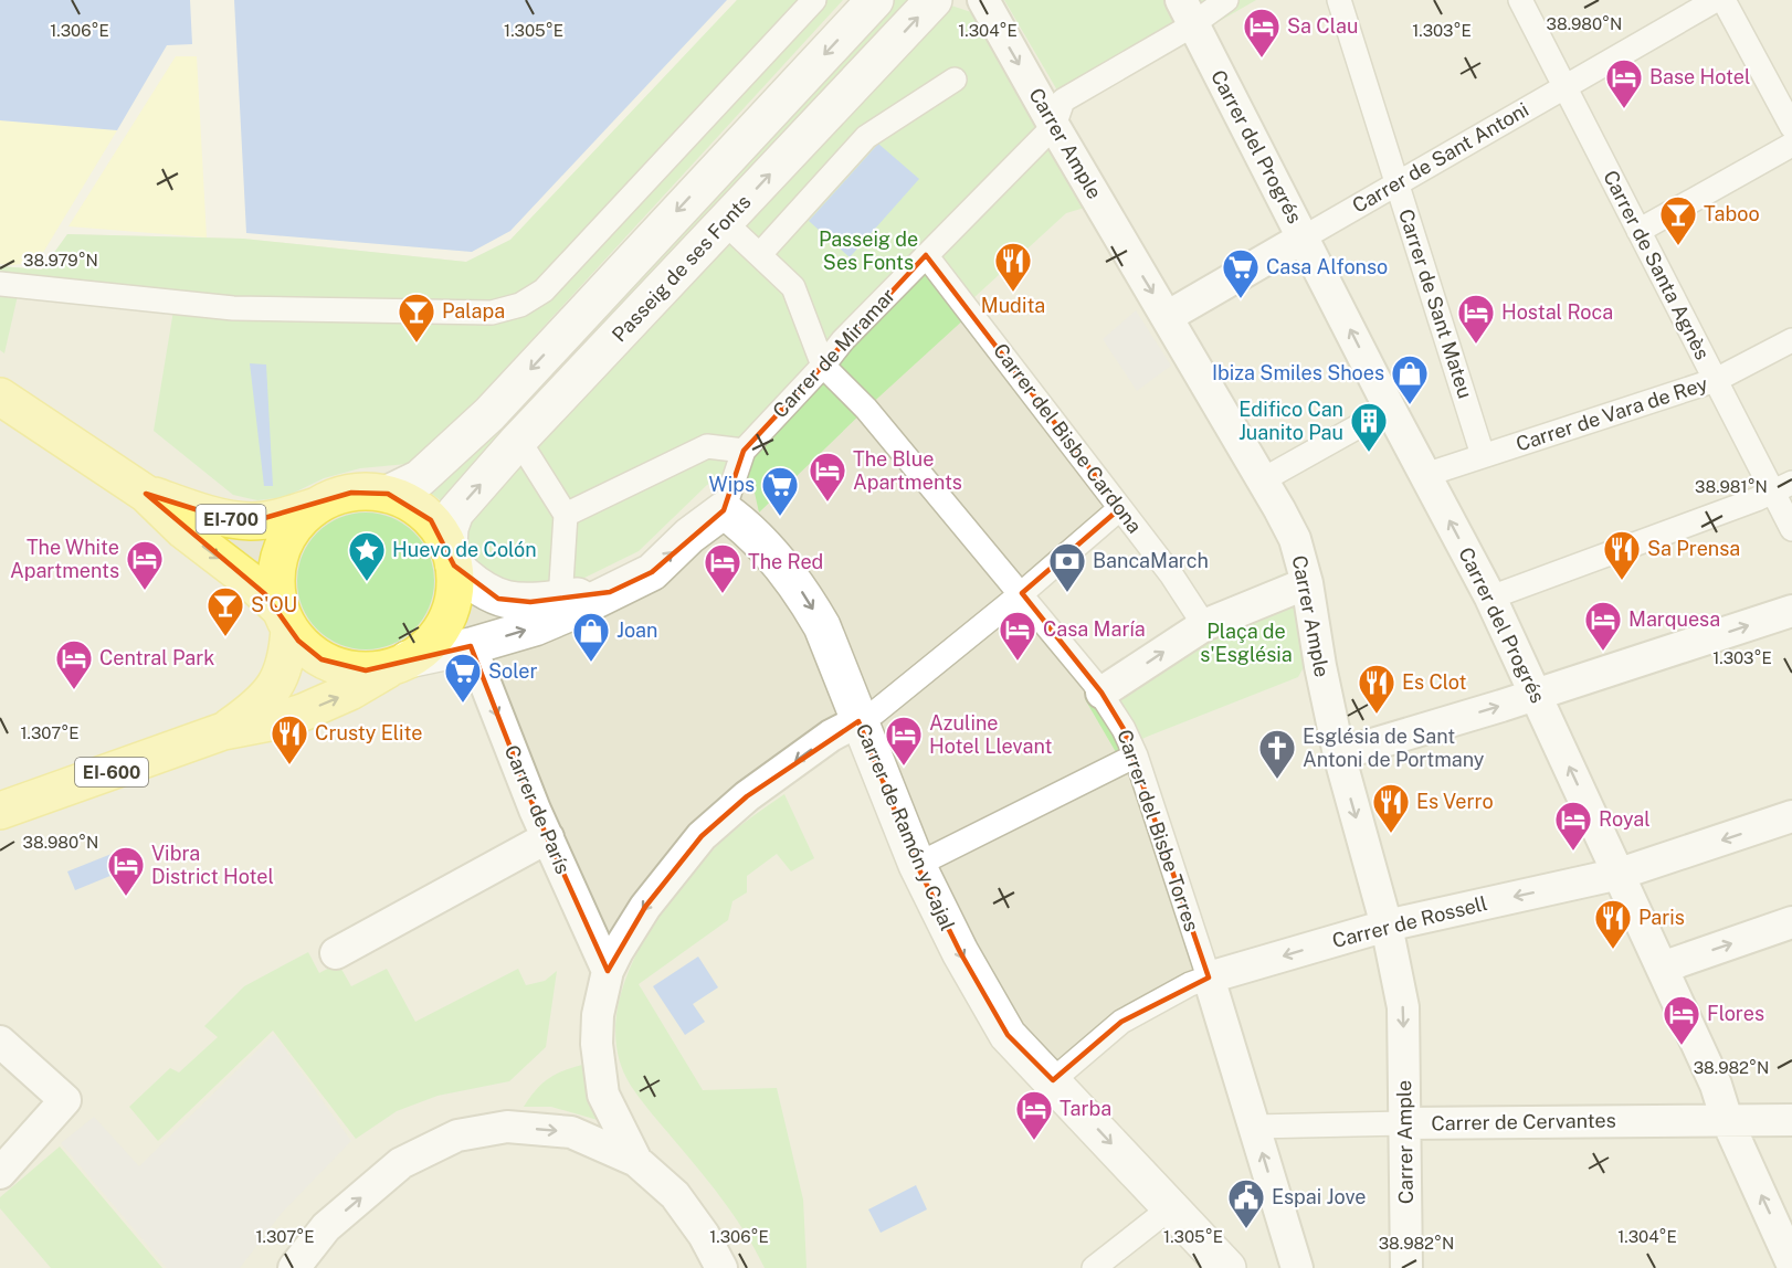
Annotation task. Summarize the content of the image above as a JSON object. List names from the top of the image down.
{
  "streets": {
    "main road": ["EI-700", "EI-600"],
    "street": [
      "Carrer Ample",
      "Carrer del Progrés",
      "Carrer de Sant Antoni",
      "Carrer de Santa Agnès",
      "Passeig de ses Fonts",
      "Carrer de Sant Mateu",
      "Carrer de Miramar",
      "Carrer de Vara de Rey",
      "Carrer del Bisbe Cardona",
      "Carrer de París",
      "Carrer de Ramón y Cajal",
      "Carrer del Bisbe Torres",
      "Carrer de Rossell",
      "Carrer de Cervantes"
    ]
  },
  "crossings": [
    ["Carrer Ample", "Carrer de Sant Antoni"],
    ["Carrer Ample", "Carrer de Miramar"],
    ["Carrer Ample", "Carrer de Rossell"],
    ["Carrer Ample", "Carrer de Cervantes"],
    ["Carrer del Progrés", "Carrer de Sant Antoni"],
    ["Carrer del Progrés", "Carrer de Vara de Rey"],
    ["Carrer del Progrés", "Carrer de Rossell"],
    ["Carrer del Progrés", "Carrer de Cervantes"],
    ["Carrer de Sant Antoni", "Carrer de Santa Agnès"],
    ["Carrer de Sant Antoni", "Carrer de Sant Mateu"],
    ["Carrer de Santa Agnès", "Carrer de Vara de Rey"],
    ["Passeig de ses Fonts", "EI-700"],
    ["Passeig de ses Fonts", "EI-600"],
    ["Carrer de Sant Mateu", "Carrer de Vara de Rey"],
    ["Carrer de Miramar", "Carrer del Bisbe Cardona"],
    ["Carrer de Miramar", "Carrer de Ramón y Cajal"],
    ["Carrer de Miramar", "Carrer del Bisbe Torres"],
    ["EI-700", "EI-600"],
    ["Carrer de Ramón y Cajal", "Carrer de Rossell"],
    ["Carrer del Bisbe Torres", "Carrer de Rossell"],
    ["Carrer del Bisbe Torres", "Carrer de Cervantes"]
  ],
  "one_way": [
    "Carrer Ample",
    "Carrer del Progrés",
    "Carrer de París",
    "Carrer de Ramón y Cajal"
  ],
  "parks": ["Passeig de Ses Fonts", "Plaça de s'Església"],
  "places": {
    "hotel": [
      "Sa Clau",
      "Base Hotel",
      "Hostal Roca",
      "The Blue Apartments",
      "The White Apartments",
      "The Red",
      "Marquesa",
      "Casa María",
      "Central Park",
      "Azuline Hotel Llevant",
      "Royal",
      "Vibra District Hotel",
      "Flores",
      "Tarba"
    ],
    "bar": ["Taboo", "Palapa", "S'OU"],
    "restaurant": [
      "Mudita",
      "Sa Prensa",
      "Es Clot",
      "Crusty Elite",
      "Es Verro",
      "Paris"
    ],
    "supermarket": ["Casa Alfonso", "Wips", "Soler"],
    "shop": ["Ibiza Smiles Shoes", "Joan"],
    "building": ["Edifico Can Juanito Pau"],
    "place": ["Huevo de Colón"],
    "bank": ["BancaMarch"],
    "church": ["Església de Sant Antoni de Portmany"],
    "public building": ["Espai Jove"]
  },
  "coordinates": [
    "38.980°N",
    "1.306°E",
    "1.304°E",
    "1.303°E",
    "1.305°E",
    "38.979°N",
    "38.981°N",
    "1.307°E",
    "38.982°N"
  ]
}
